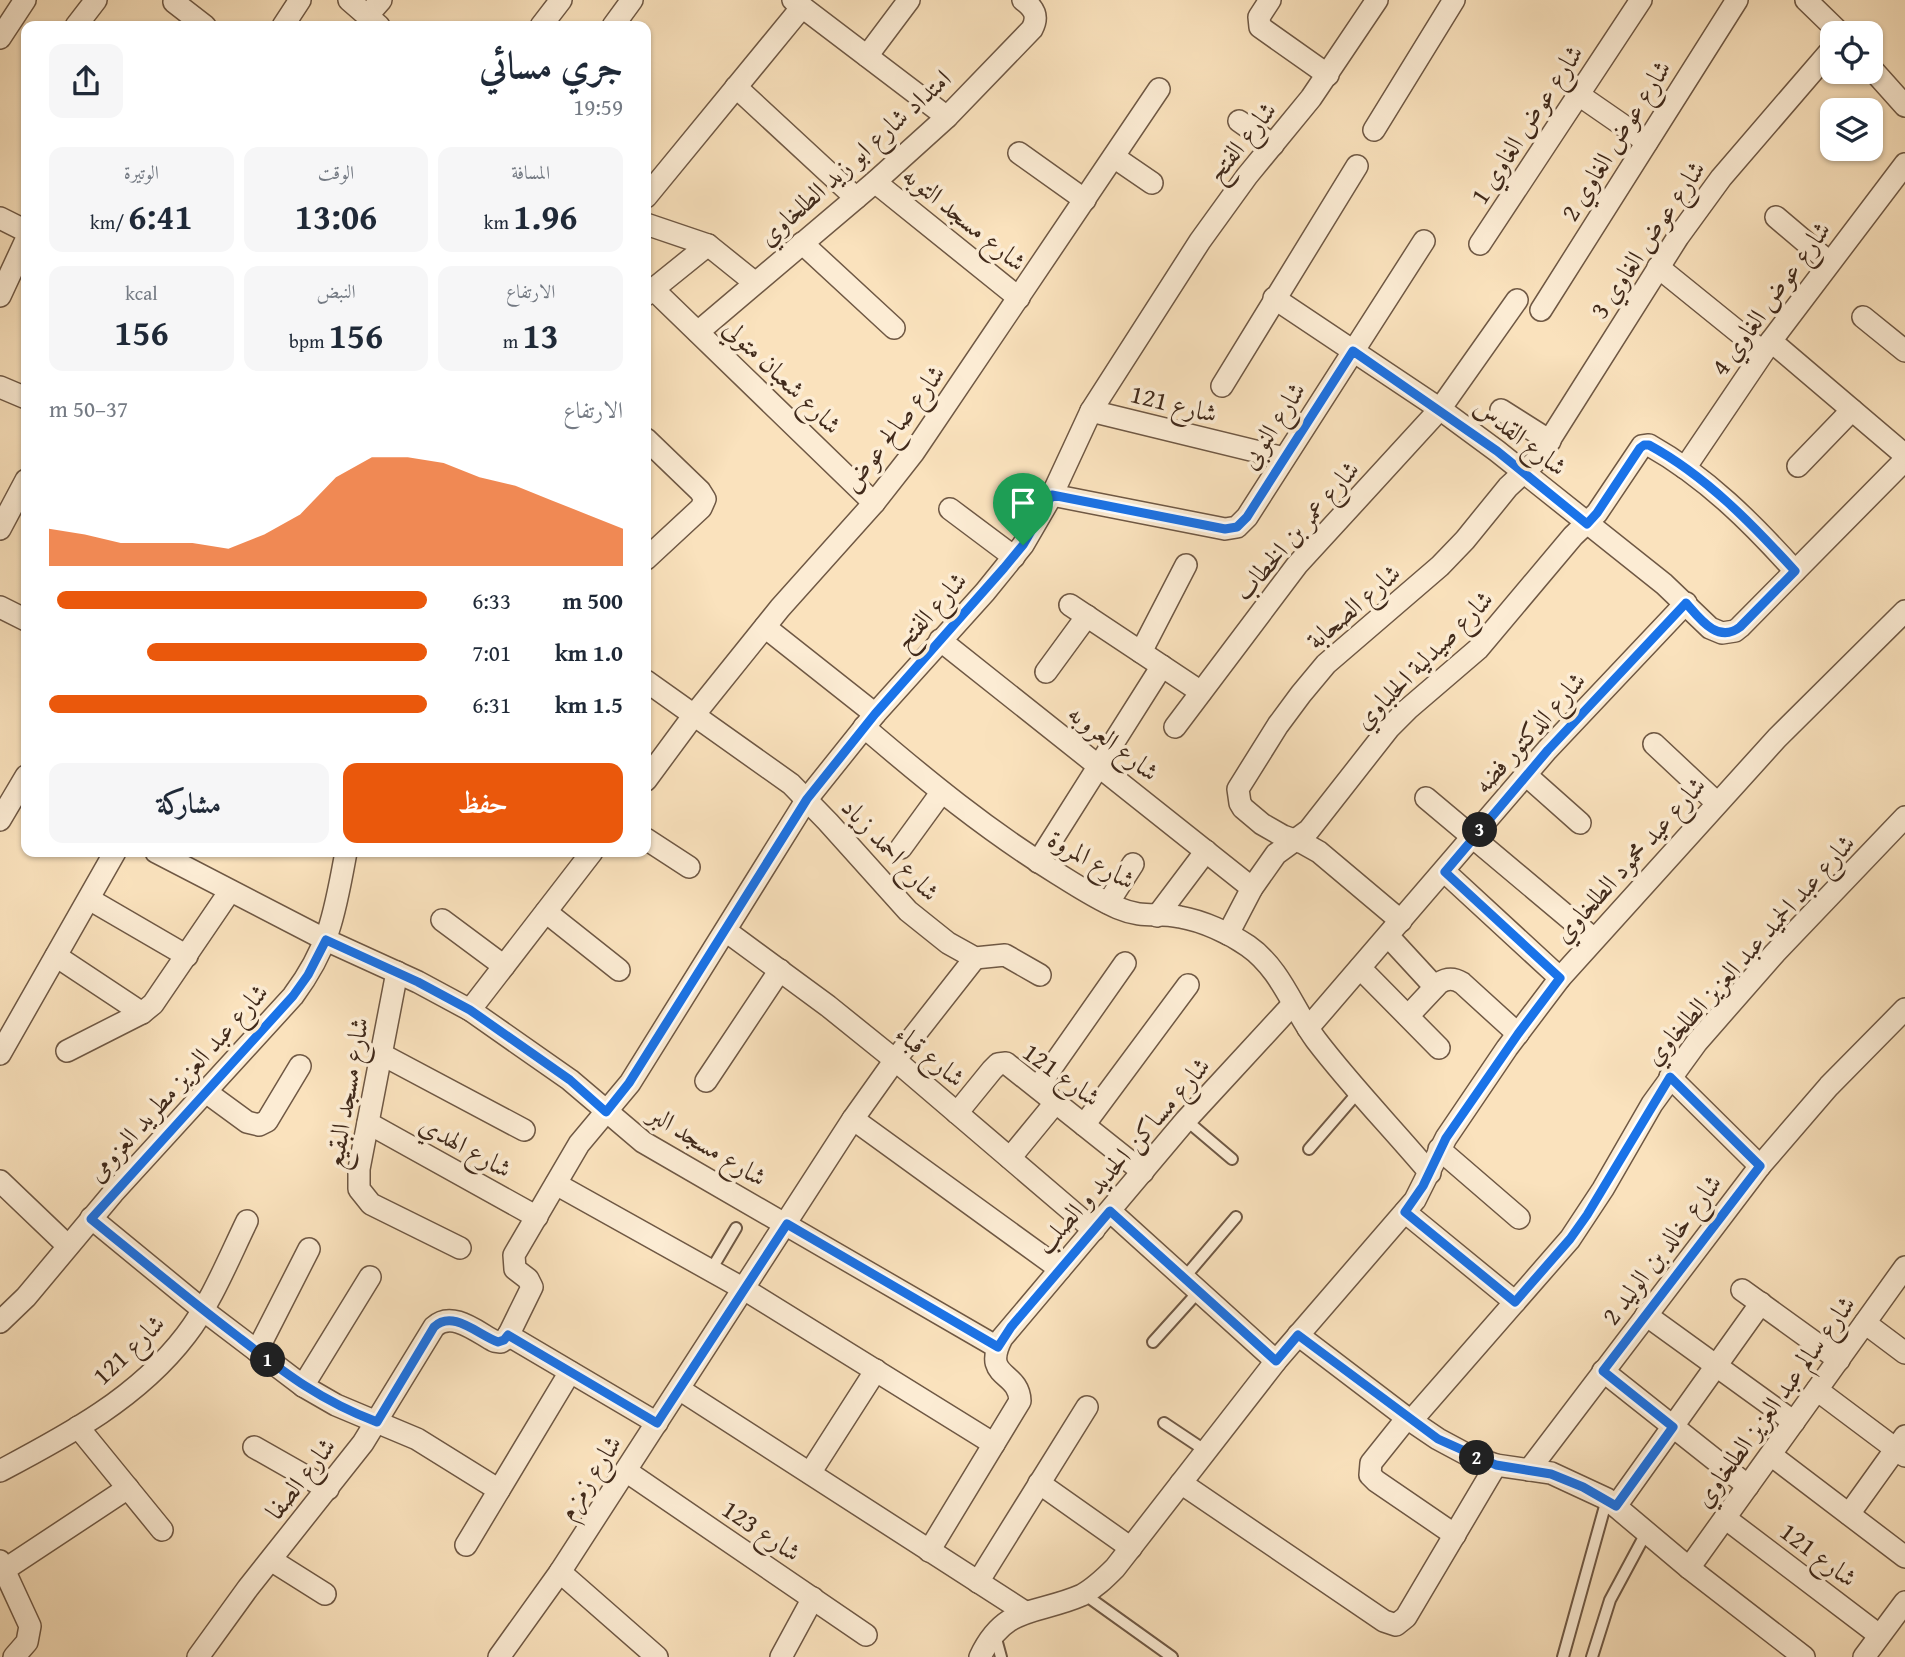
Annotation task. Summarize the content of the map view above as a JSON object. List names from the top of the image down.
{
  "streets": {
    "street": [
      "شارع عوض الغاوي 1",
      "شارع عوض الغاوي 2",
      "شارع الفتح",
      "امتداد شارع ابو زيد الطلخاوي",
      "شارع مسجد التوبه",
      "شارع عوض الغاوي 3",
      "شارع عوض الغاوي 4",
      "شارع شعبان متولي",
      "شارع 121",
      "شارع النوبى",
      "شارع صالح عوض",
      "شارع القدس",
      "شارع عمر بن الخطاب",
      "شارع الصحابة",
      "شارع صيدلية الحلباوي",
      "شارع الدكتور فضه",
      "شارع العروبه",
      "شارع احمد زياد",
      "شارع المروة",
      "شارع عيد محمود الطلخاوي",
      "شارع عبد الحميد عبد العزيز الطلخاوي",
      "شارع قباء",
      "شارع عبد العزيز مطريد العزومى",
      "شارع مسجد البقيع",
      "شارع مسجد البر",
      "شارع الهدي",
      "شارع مساكن الحديد و الصلب",
      "شارع خالد بن الوليد 2",
      "شارع سالم عبد العزيز الطلخاوي",
      "شارع زمزم",
      "شارع الصفا",
      "شارع 123"
    ]
  },
  "crossings": [
    ["شارع الفتح", "شارع 121"],
    ["شارع الفتح", "شارع النوبى"],
    ["شارع الفتح", "شارع العروبه"],
    ["شارع الفتح", "شارع احمد زياد"],
    ["شارع الفتح", "شارع المروة"],
    ["شارع الفتح", "شارع قباء"],
    ["شارع الفتح", "شارع مسجد البر"],
    ["شارع الفتح", "شارع الهدي"],
    ["شارع الفتح", "شارع الصفا"],
    ["امتداد شارع ابو زيد الطلخاوي", "شارع مسجد التوبه"],
    ["امتداد شارع ابو زيد الطلخاوي", "شارع شعبان متولي"],
    ["شارع مسجد التوبه", "شارع صالح عوض"],
    ["شارع عوض الغاوي 3", "شارع القدس"],
    ["شارع عوض الغاوي 3", "شارع الصحابة"],
    ["شارع عوض الغاوي 4", "شارع صيدلية الحلباوي"],
    ["شارع شعبان متولي", "شارع صالح عوض"],
    ["شارع 121", "شارع النوبى"],
    ["شارع 121", "شارع قباء"],
    ["شارع 121", "شارع مساكن الحديد و الصلب"],
    ["شارع 121", "شارع سالم عبد العزيز الطلخاوي"],
    ["شارع النوبى", "شارع القدس"],
    ["شارع صالح عوض", "شارع احمد زياد"],
    ["شارع صالح عوض", "شارع المروة"],
    ["شارع القدس", "شارع عمر بن الخطاب"],
    ["شارع القدس", "شارع الصحابة"],
    ["شارع القدس", "شارع صيدلية الحلباوي"],
    ["شارع القدس", "شارع الدكتور فضه"],
    ["شارع الصحابة", "شارع صيدلية الحلباوي"],
    ["شارع صيدلية الحلباوي", "شارع العروبه"],
    ["شارع صيدلية الحلباوي", "شارع المروة"],
    ["شارع الدكتور فضه", "شارع المروة"],
    ["شارع احمد زياد", "شارع زمزم"],
    ["شارع المروة", "شارع عيد محمود الطلخاوي"],
    ["شارع المروة", "شارع مساكن الحديد و الصلب"],
    ["شارع قباء", "شارع مساكن الحديد و الصلب"],
    ["شارع قباء", "شارع زمزم"],
    ["شارع عبد العزيز مطريد العزومى", "شارع مسجد البر"],
    ["شارع مسجد البقيع", "شارع مسجد البر"],
    ["شارع مسجد البقيع", "شارع الهدي"],
    ["شارع مسجد البر", "شارع مساكن الحديد و الصلب"],
    ["شارع مسجد البر", "شارع زمزم"],
    ["شارع زمزم", "شارع 123"]
  ],
  "page": {
    "heading": ["جري مسائي", "19:59"],
    "stats": [
      ["المسافة", "1.96 km"],
      ["الوقت", "13:06"],
      ["الوتيرة", "6:41 /km"],
      ["الارتفاع", "13 m"],
      ["النبض", "156 bpm"],
      ["kcal", "156"]
    ],
    "chart": ["الارتفاع", "37–50 m"],
    "list": [
      {
        "name": "500 m",
        "note": "6:33"
      },
      {
        "name": "1.0 km",
        "note": "7:01"
      },
      {
        "name": "1.5 km",
        "note": "6:31"
      }
    ],
    "buttons": ["حفظ", "مشاركة"],
    "pins": ["3", "1", "2"]
  }
}
